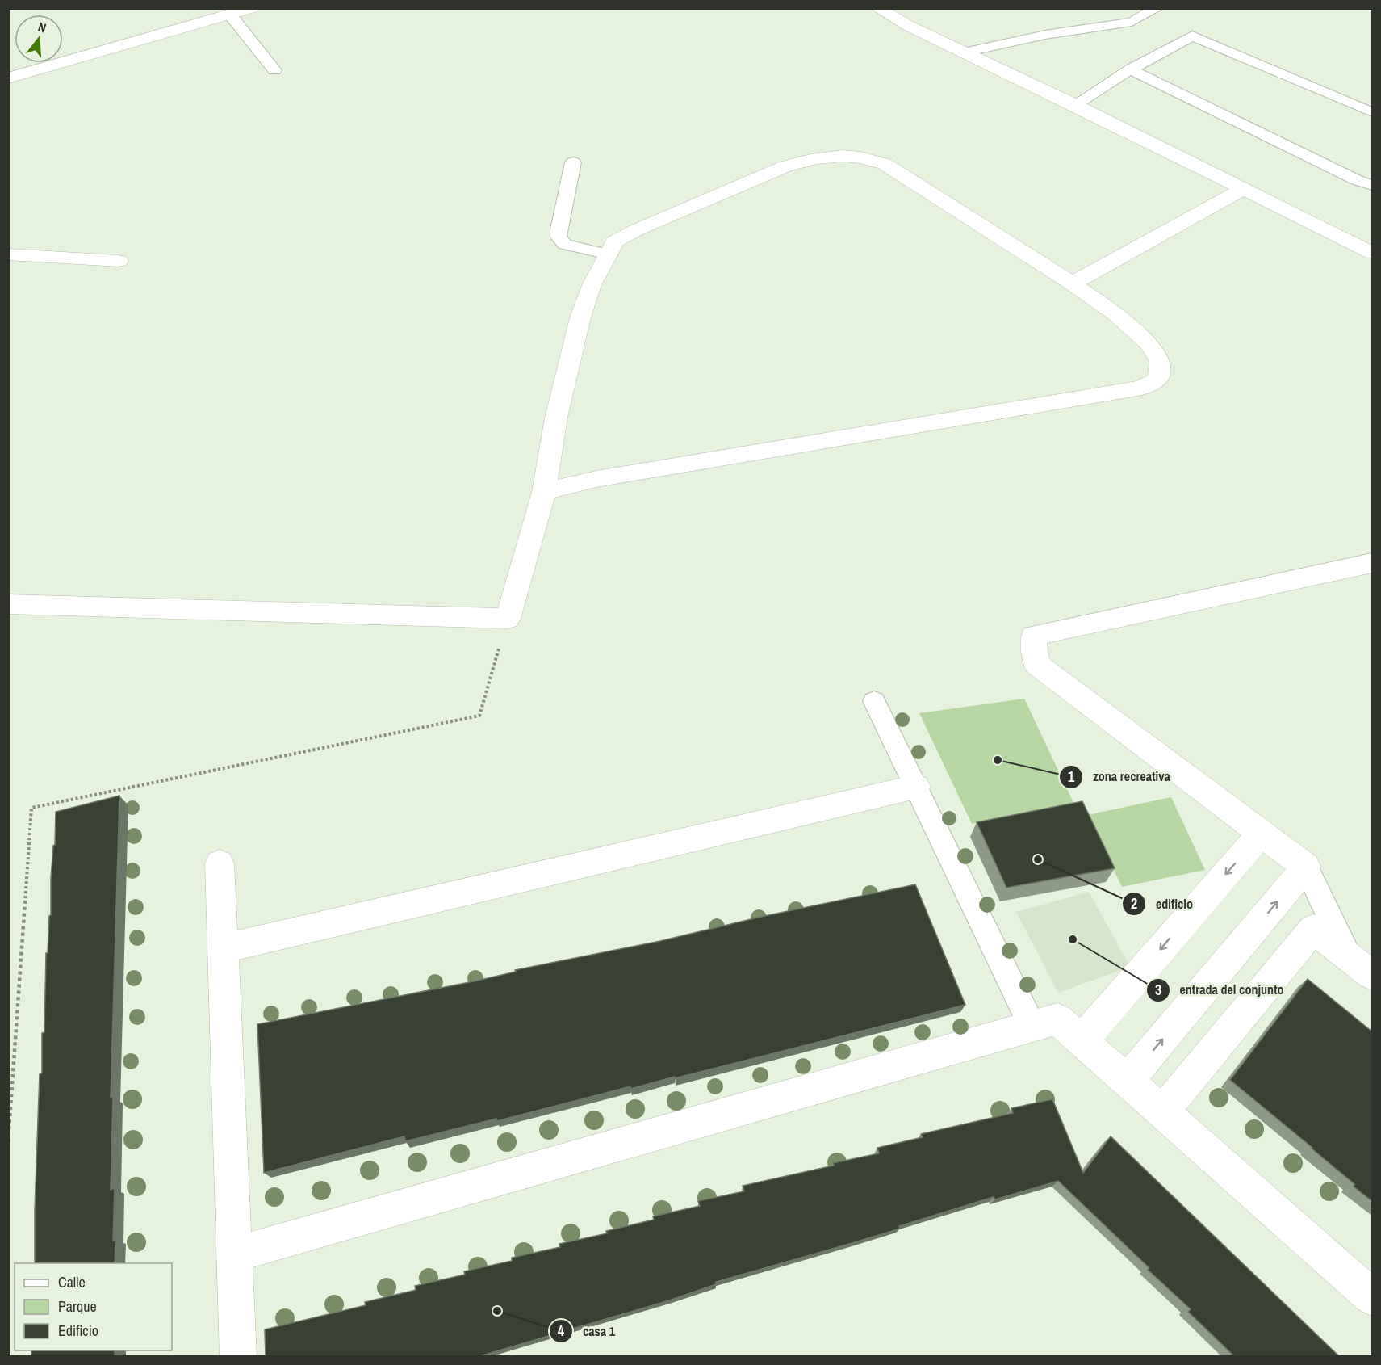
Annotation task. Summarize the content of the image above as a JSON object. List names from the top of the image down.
{
  "places": [
    "zona recreativa",
    "edificio",
    "entrada del conjunto",
    "casa 1"
  ],
  "legend": ["Calle", "Parque", "Edificio"],
  "north": "top"
}
